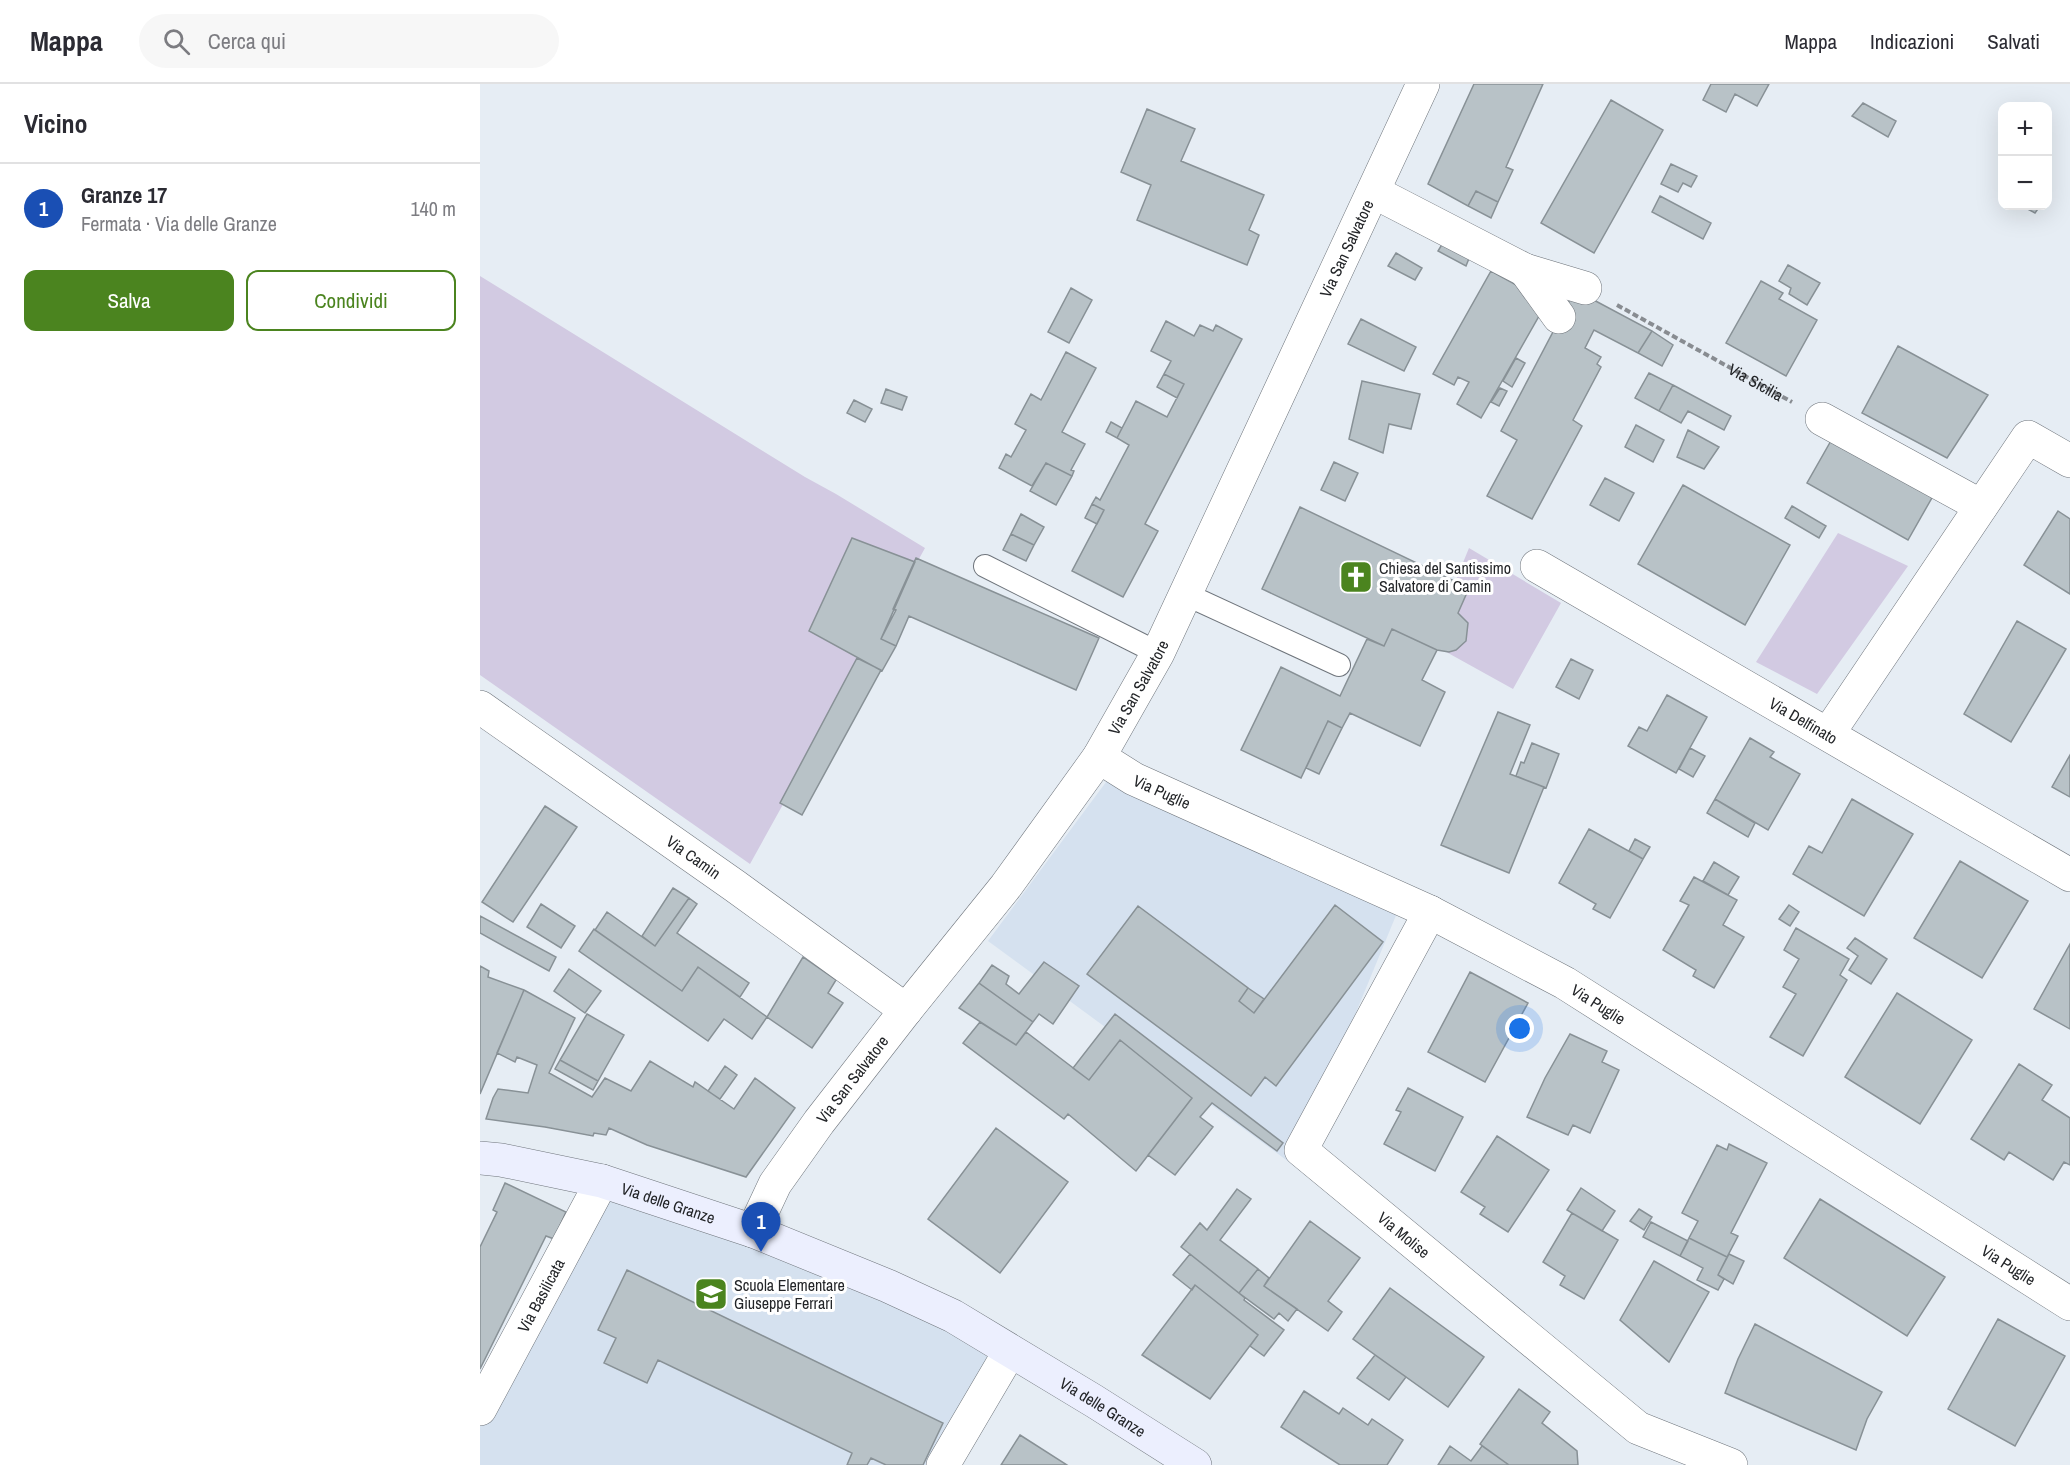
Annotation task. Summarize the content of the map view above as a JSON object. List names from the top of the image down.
{
  "streets": {
    "street": [
      "Via San Salvatore",
      "Via Delfinato",
      "Via Puglie",
      "Via Camin",
      "Via delle Granze",
      "Via Molise",
      "Via Basilicata"
    ],
    "path": ["Via Sicilia"]
  },
  "crossings": [
    ["Via San Salvatore", "Via Puglie"],
    ["Via San Salvatore", "Via Camin"],
    ["Via San Salvatore", "Via delle Granze"],
    ["Via Puglie", "Via Molise"],
    ["Via delle Granze", "Via Basilicata"]
  ],
  "places": {
    "church": ["Chiesa del Santissimo Salvatore di Camin"],
    "school or university": ["Scuola Elementare Giuseppe Ferrari"]
  },
  "page": {
    "header": "Mappa",
    "search": "Cerca qui",
    "nav": ["Mappa", "Indicazioni", "Salvati"],
    "heading": "Vicino",
    "map_buttons": ["+", "−"],
    "list": [
      {
        "mark": "1",
        "name": "Granze 17",
        "note": "Fermata · Via delle Granze",
        "value": "140 m"
      }
    ],
    "buttons": ["Salva", "Condividi"],
    "pins": "1"
  }
}
